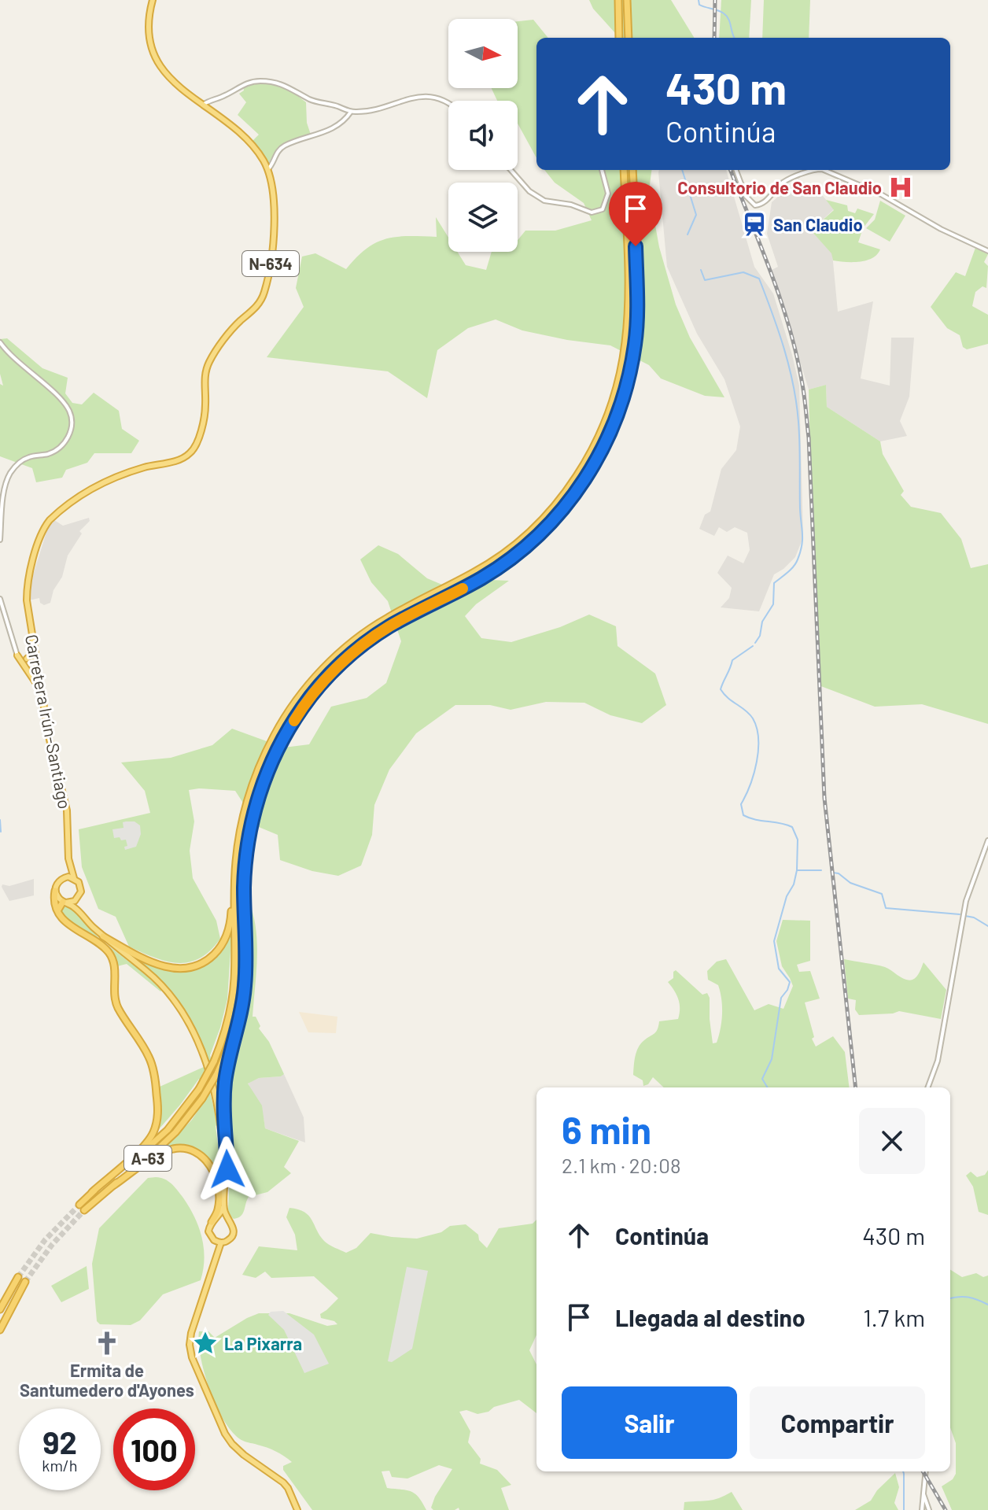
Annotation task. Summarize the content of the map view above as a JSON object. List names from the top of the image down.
{
  "streets": {
    "highway": ["N-634", "Carretera Irún-Santiago", "A-63"]
  },
  "crossings": [
    ["N-634", "Carretera Irún-Santiago"]
  ],
  "places": {
    "hospital": ["Consultorio de San Claudio"],
    "station": ["San Claudio"],
    "church": ["Ermita de Santumedero d'Ayones"],
    "place": ["La Pixarra"]
  },
  "north": "right",
  "page": {
    "turn": ["430 m", "Continúa"],
    "heading": ["6 min", "2.1 km · 20:08"],
    "list": [
      {
        "name": "Continúa",
        "value": "430 m"
      },
      {
        "name": "Llegada al destino",
        "value": "1.7 km"
      }
    ],
    "buttons": ["Salir", "Compartir"],
    "speed": "92 km/h",
    "limit": "100"
  }
}
